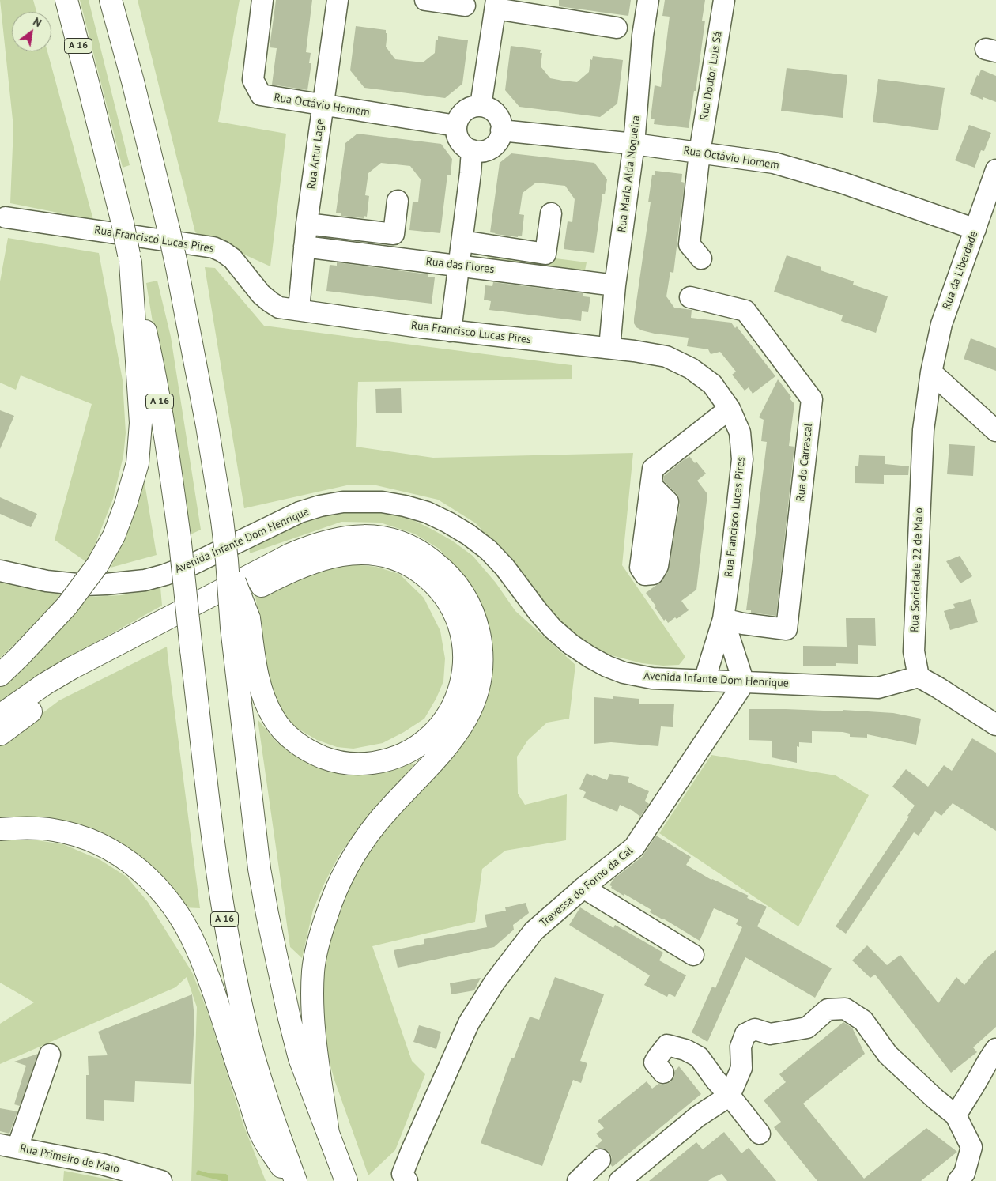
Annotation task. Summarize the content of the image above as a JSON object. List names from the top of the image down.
{
  "streets": {
    "highway": ["A 16"],
    "street": [
      "Rua Doutor Luís Sá",
      "Rua Octávio Homem",
      "Rua Artur Lage",
      "Rua Maria Alda Nogueira",
      "Rua Francisco Lucas Pires",
      "Rua das Flores",
      "Rua da Liberdade",
      "Rua do Carrascal",
      "Avenida Infante Dom Henrique",
      "Rua Sociedade 22 de Maio",
      "Travessa do Forno da Cal",
      "Rua Primeiro de Maio"
    ]
  },
  "crossings": [
    ["Rua Doutor Luís Sá", "Rua Octávio Homem"],
    ["Rua Octávio Homem", "Rua Artur Lage"],
    ["Rua Octávio Homem", "Rua Maria Alda Nogueira"],
    ["Rua Octávio Homem", "Rua da Liberdade"],
    ["Rua Artur Lage", "Rua Francisco Lucas Pires"],
    ["Rua Artur Lage", "Rua das Flores"],
    ["Rua Maria Alda Nogueira", "Rua Francisco Lucas Pires"],
    ["Rua Maria Alda Nogueira", "Rua das Flores"],
    ["Rua Francisco Lucas Pires", "Rua do Carrascal"],
    ["Rua Francisco Lucas Pires", "Avenida Infante Dom Henrique"],
    ["Rua Francisco Lucas Pires", "Travessa do Forno da Cal"],
    ["Rua da Liberdade", "Rua Sociedade 22 de Maio"],
    ["Avenida Infante Dom Henrique", "Rua Sociedade 22 de Maio"],
    ["Avenida Infante Dom Henrique", "Travessa do Forno da Cal"]
  ],
  "north": "top right"
}
